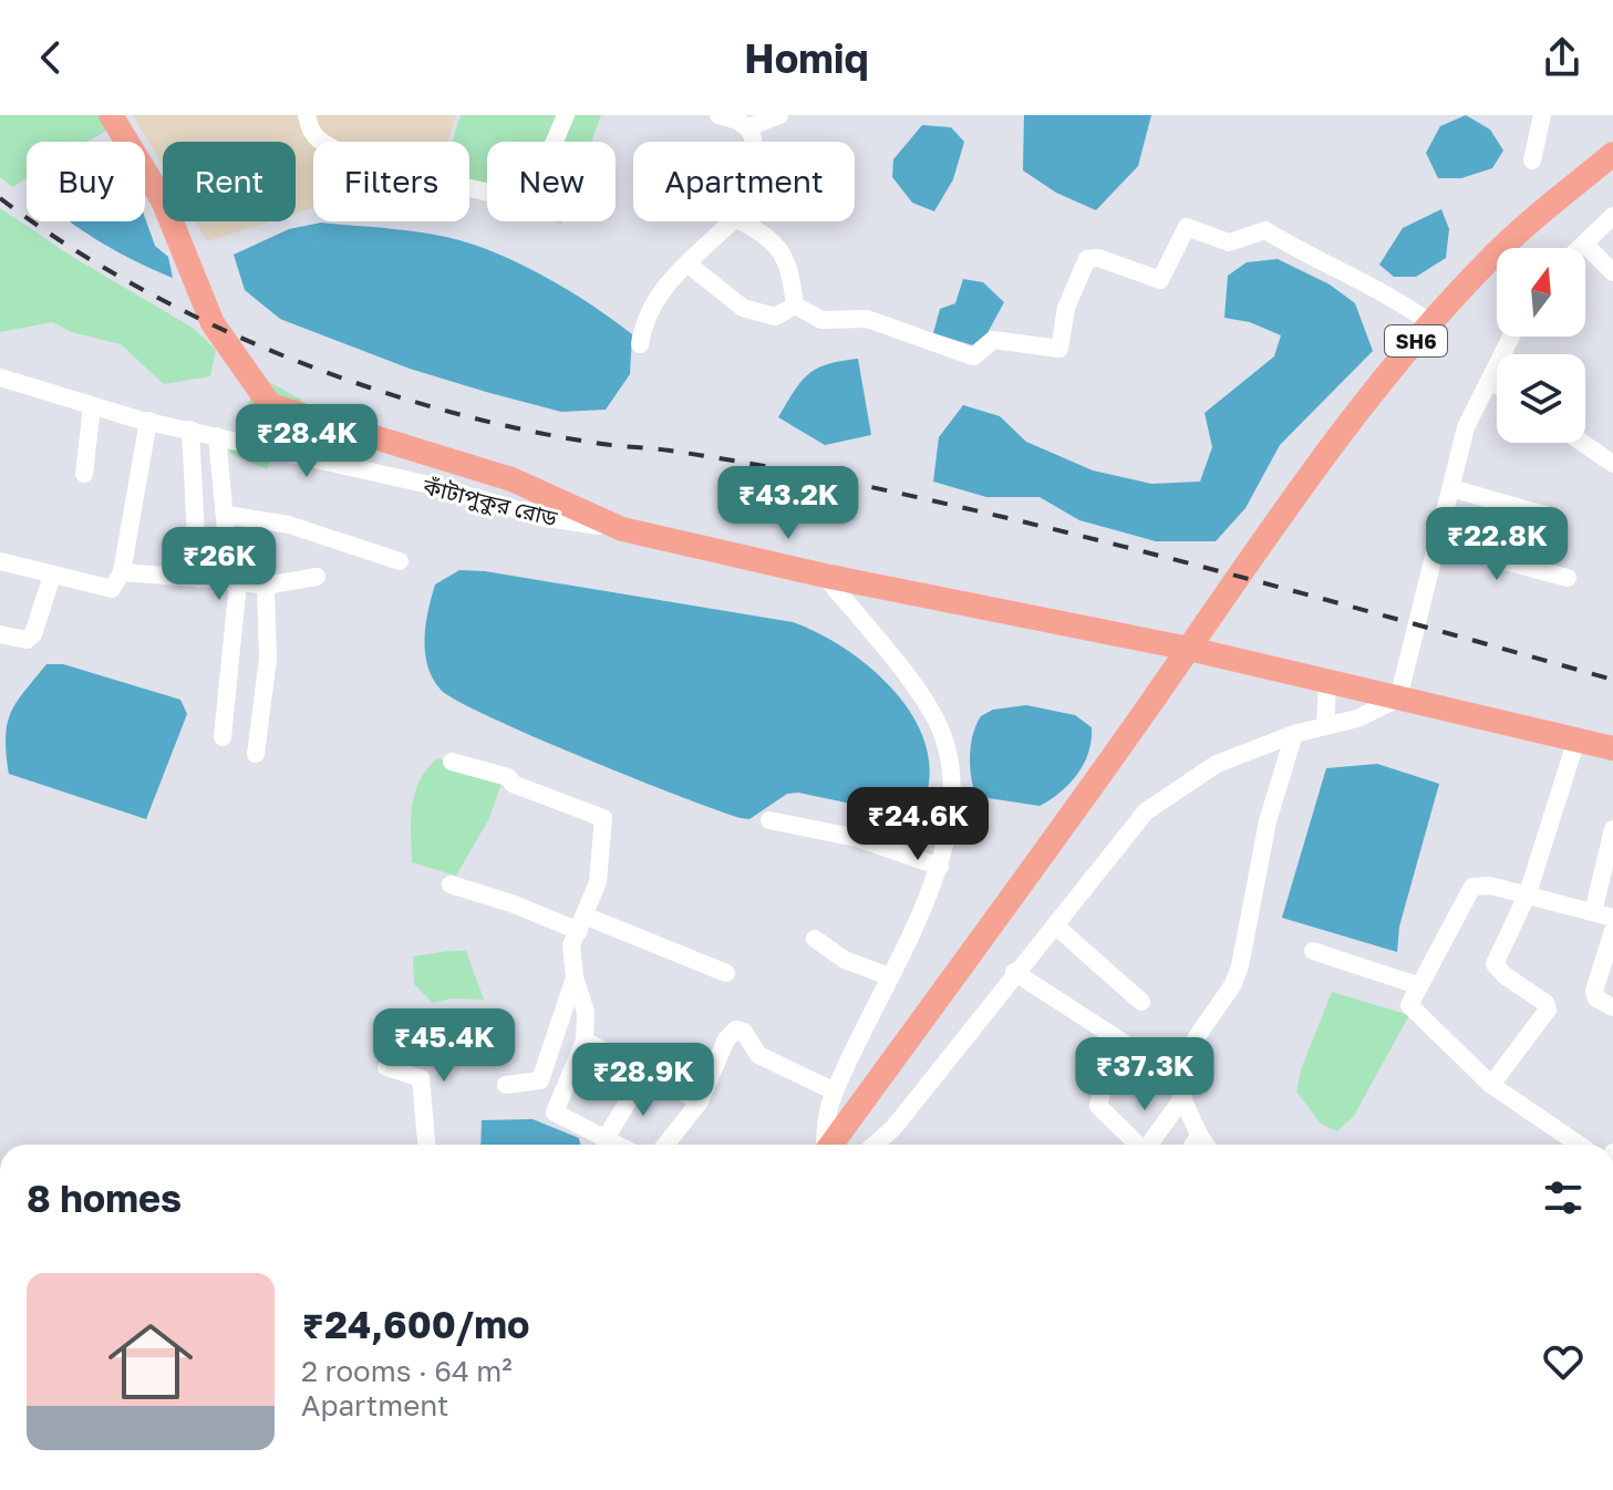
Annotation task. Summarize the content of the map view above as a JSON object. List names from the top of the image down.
{
  "streets": {
    "main road": ["SH6"],
    "street": ["কাঁটাপুকুর রোড"]
  },
  "north": "top",
  "page": {
    "header": "Homiq",
    "chip": [
      "Buy",
      "Rent",
      "Filters",
      "New",
      "Apartment"
    ],
    "price": [
      "₹28.4K",
      "₹43.2K",
      "₹22.8K",
      "₹26K",
      "₹24.6K",
      "₹45.4K",
      "₹37.3K",
      "₹28.9K"
    ],
    "heading": "8 homes",
    "list": [
      {
        "name": "₹24,600/mo",
        "note": "2 rooms · 64 m² · Apartment"
      }
    ]
  }
}
